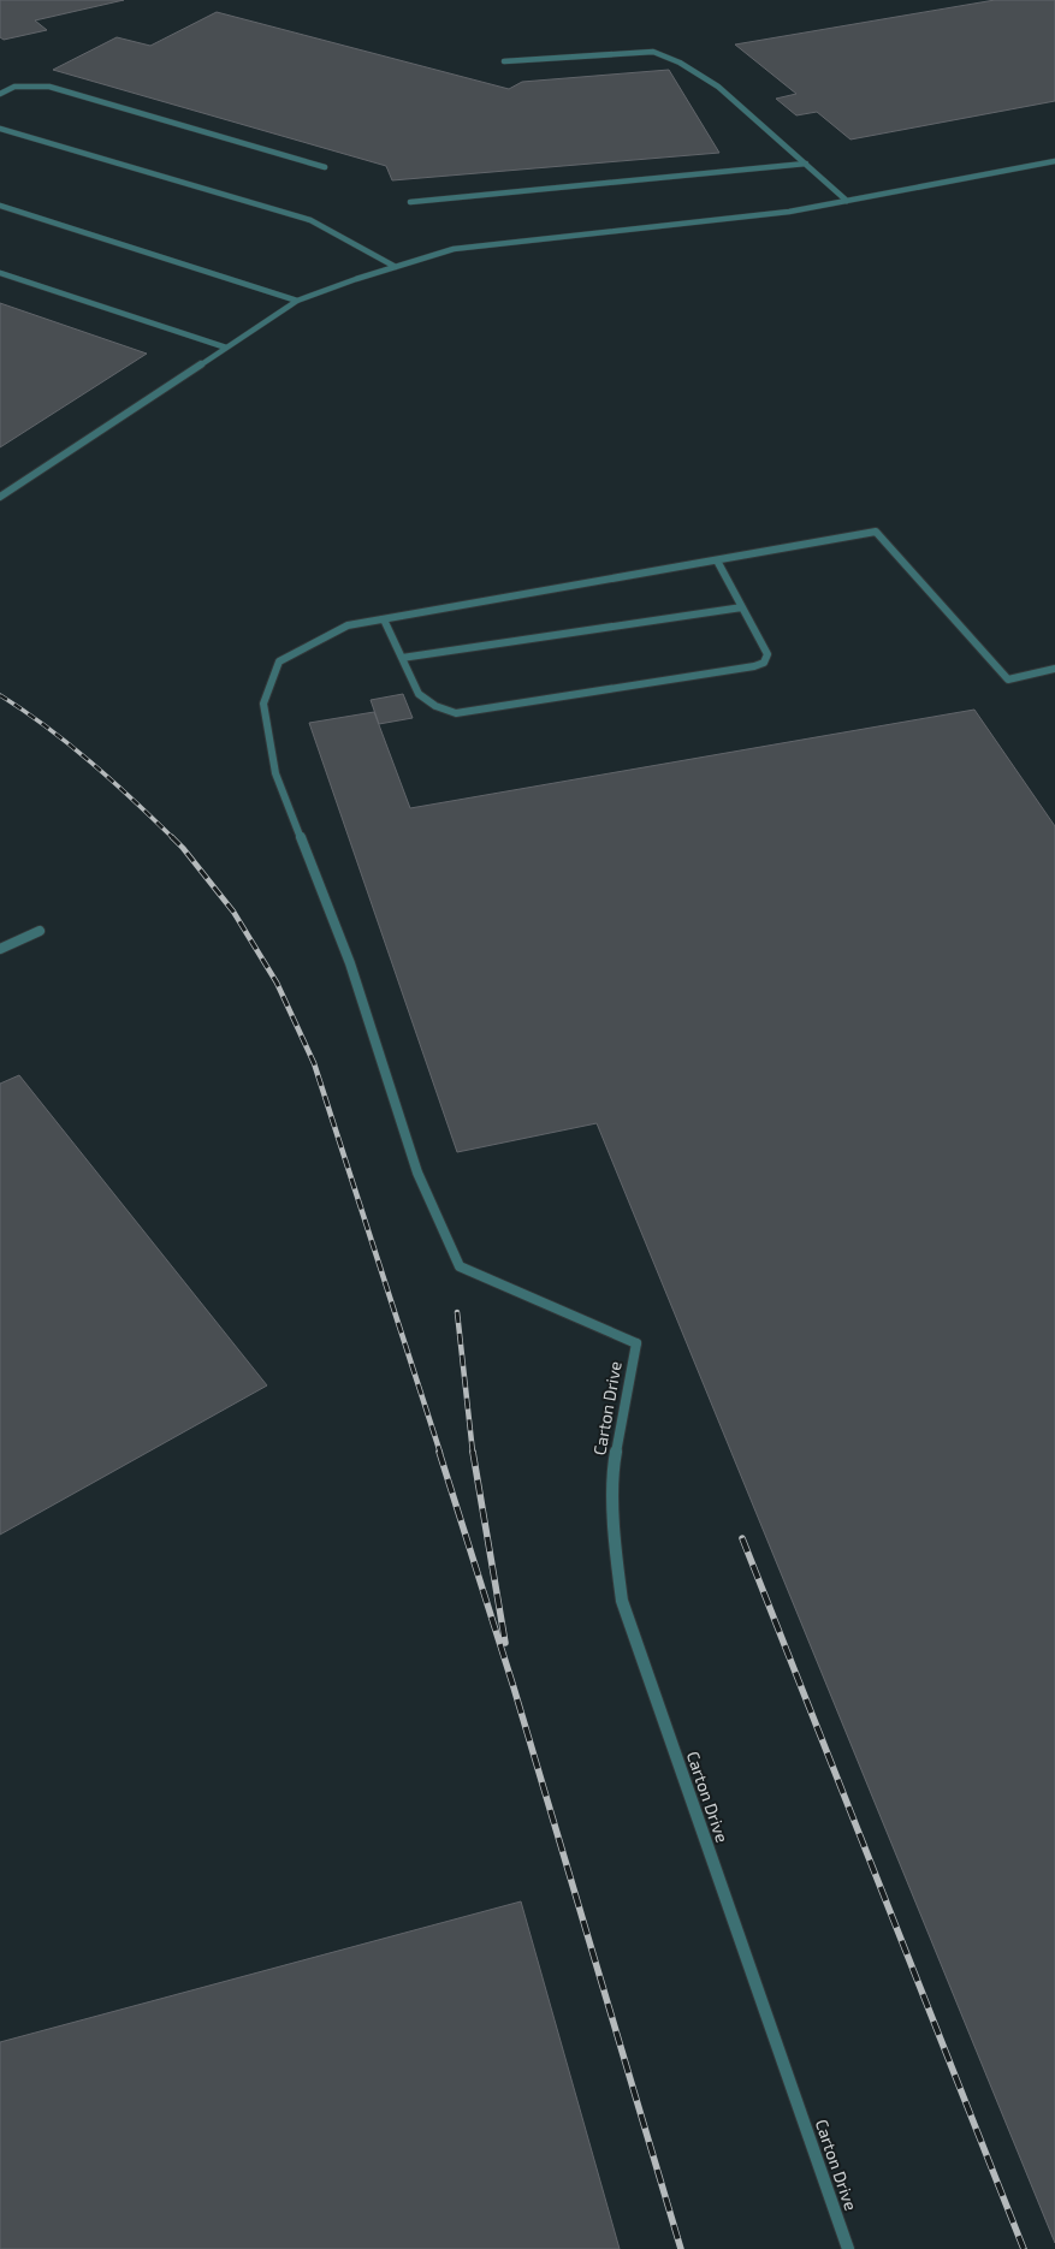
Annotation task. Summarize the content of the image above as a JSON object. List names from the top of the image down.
{
  "streets": {
    "street": ["Carton Drive"]
  }
}
